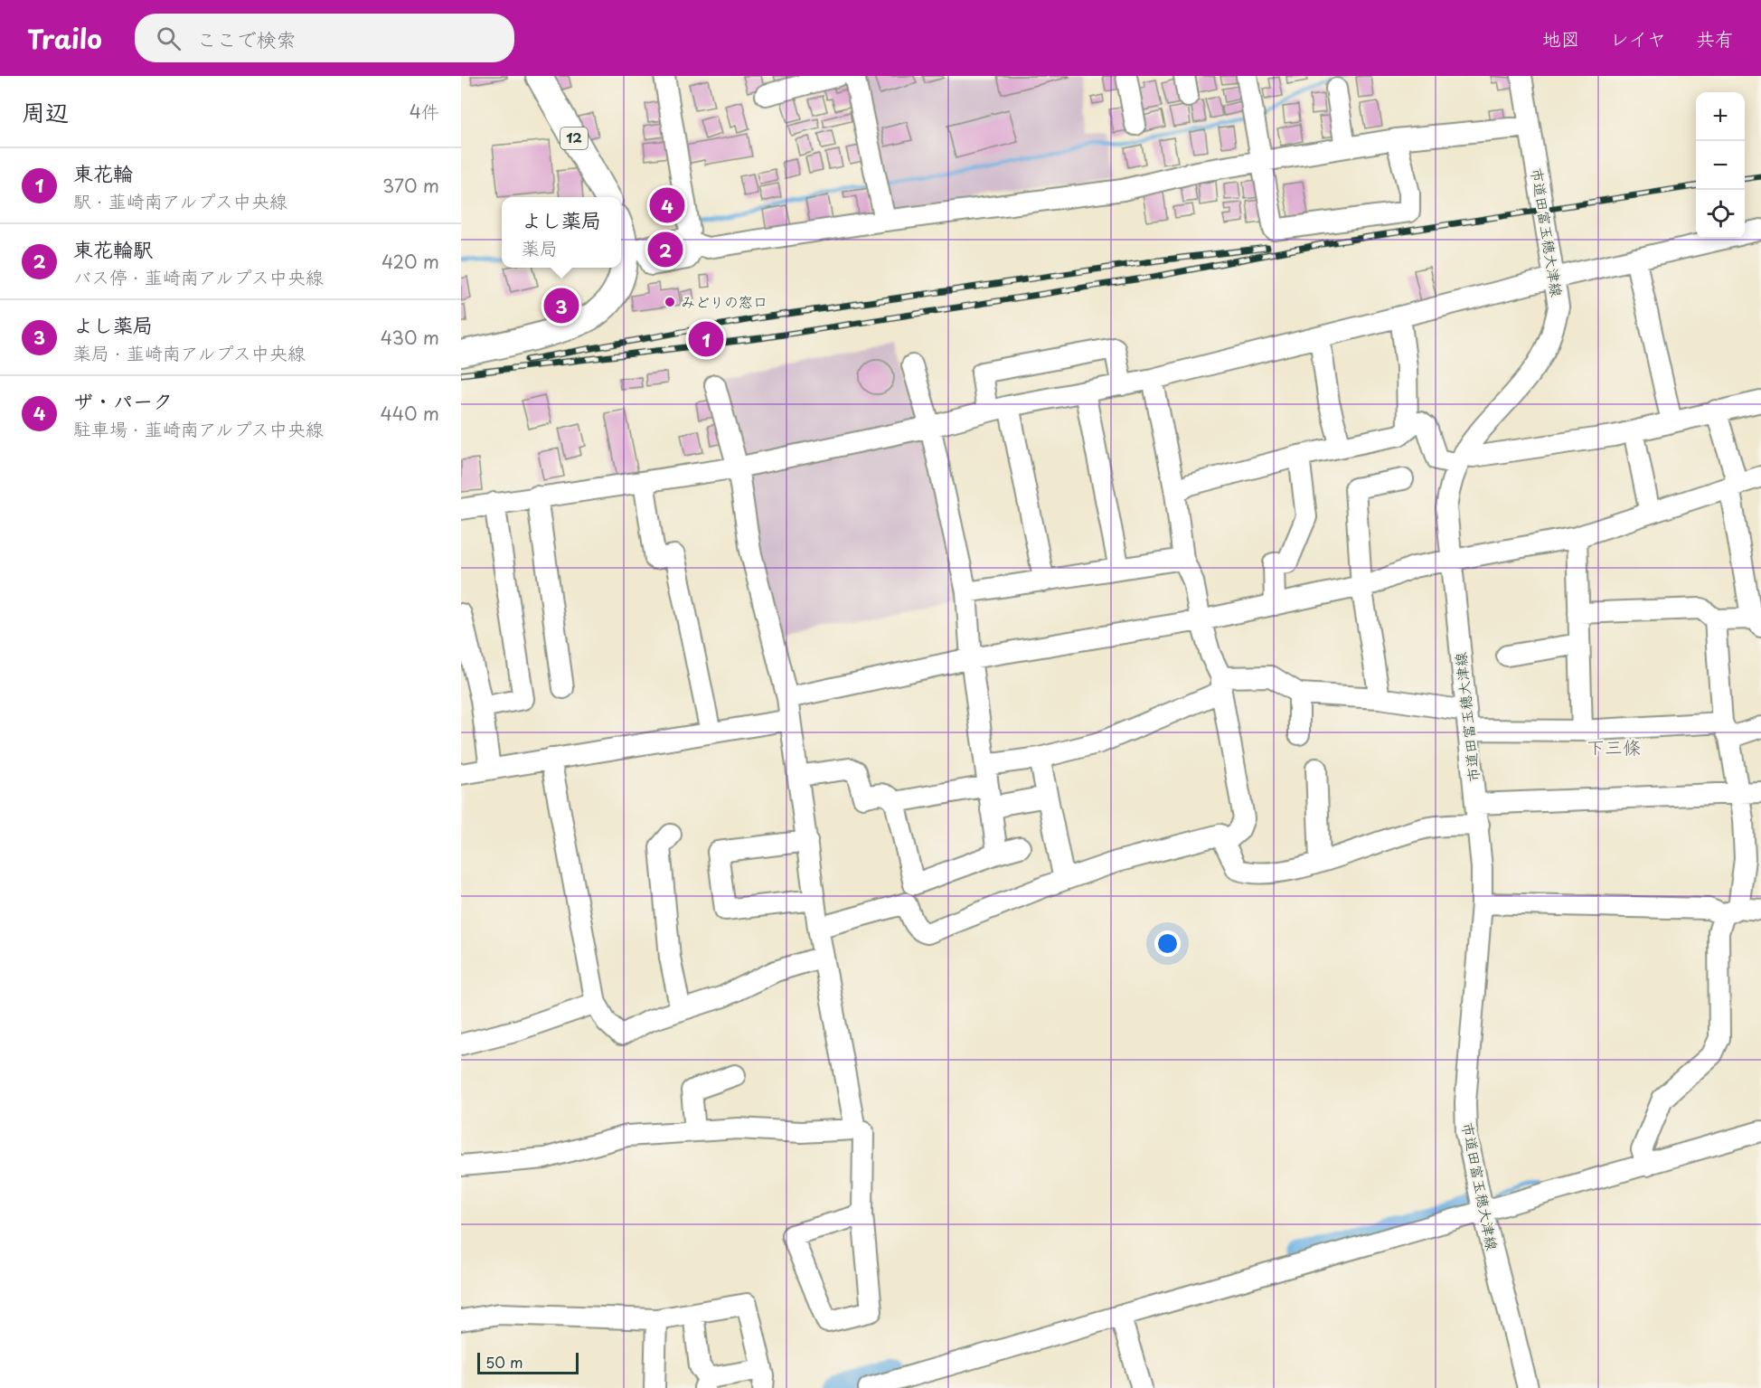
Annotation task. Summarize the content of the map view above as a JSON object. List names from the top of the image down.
{
  "streets": {
    "main road": ["12"],
    "street": ["市道田富玉穂大津線"]
  },
  "districts": ["下三條"],
  "places": ["みどりの窓口"],
  "scale_bar": "50 m",
  "page": {
    "header": "Trailo",
    "search": "ここで検索",
    "nav": ["地図", "レイヤ", "共有"],
    "heading": ["周辺", "4件"],
    "map_buttons": ["+", "−"],
    "list": [
      {
        "mark": "1",
        "name": "東花輪",
        "note": "駅 · 韮崎南アルプス中央線",
        "value": "370 m"
      },
      {
        "mark": "2",
        "name": "東花輪駅",
        "note": "バス停 · 韮崎南アルプス中央線",
        "value": "420 m"
      },
      {
        "mark": "3",
        "name": "よし薬局",
        "note": "薬局 · 韮崎南アルプス中央線",
        "value": "430 m"
      },
      {
        "mark": "4",
        "name": "ザ・パーク",
        "note": "駐車場 · 韮崎南アルプス中央線",
        "value": "440 m"
      }
    ],
    "pins": [
      "4",
      "2",
      "3",
      "1"
    ],
    "popup": ["よし薬局", "薬局"],
    "scale": "50 m"
  }
}
